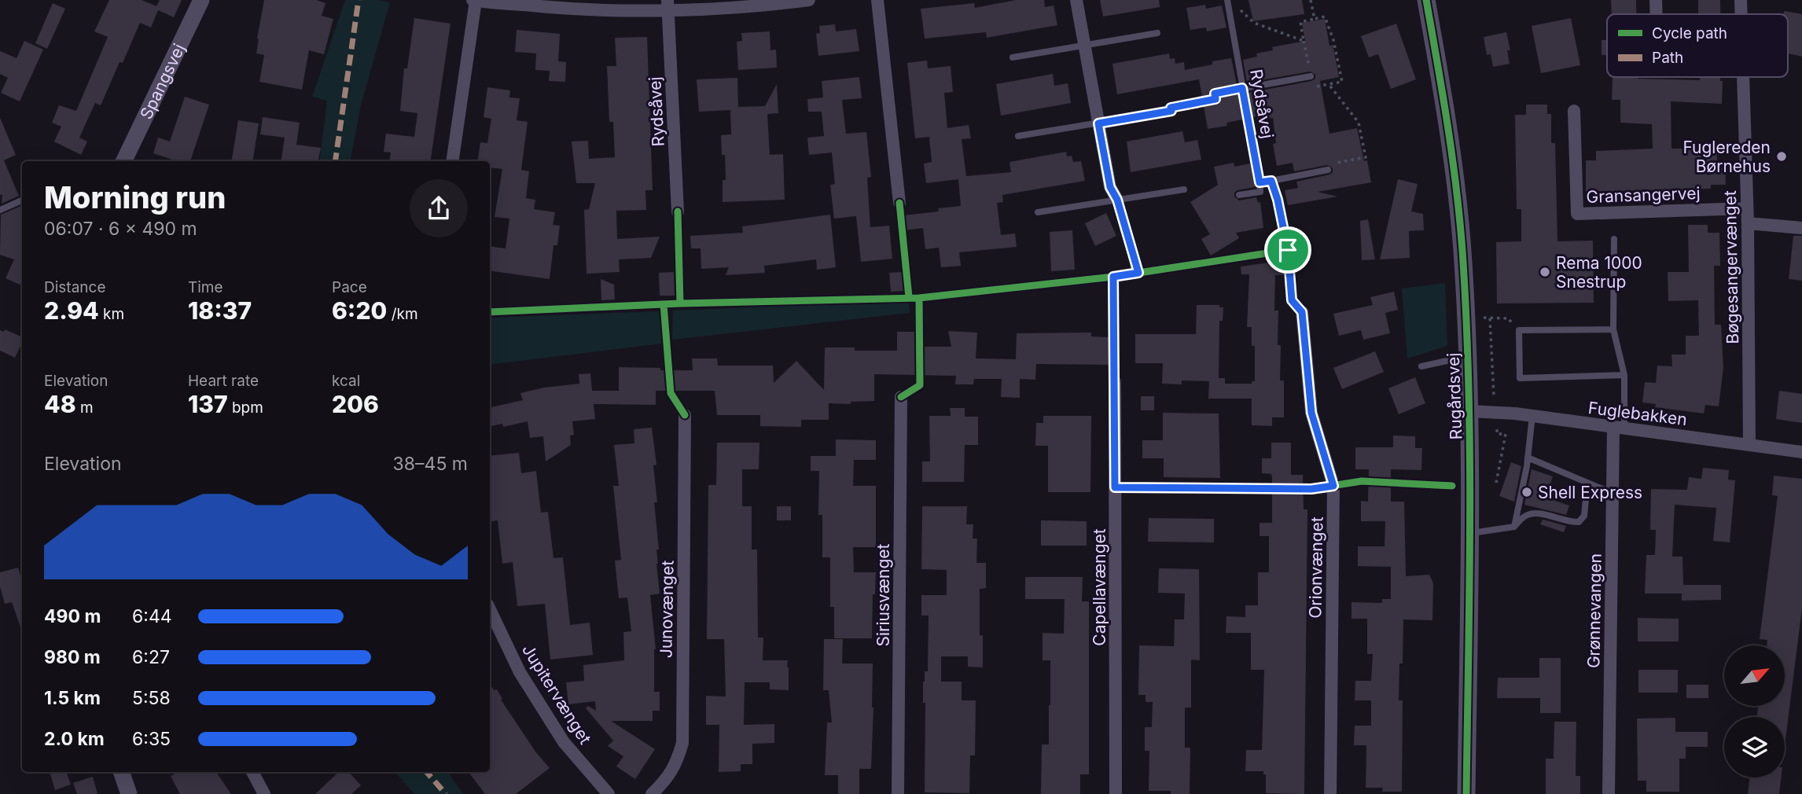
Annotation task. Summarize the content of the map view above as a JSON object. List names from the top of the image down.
{
  "streets": {
    "main road": ["Rugårdsvej"],
    "street": [
      "Spangsvej",
      "Rydsåvej",
      "Gransangervej",
      "Bøgesangervænget",
      "Fuglebakken",
      "Orionvænget",
      "Capellavænget",
      "Siriusvænget",
      "Junovænget",
      "Grønnevangen",
      "Jupitervænget"
    ]
  },
  "crossings": [
    ["Gransangervej", "Bøgesangervænget"],
    ["Bøgesangervænget", "Fuglebakken"],
    ["Rugårdsvej", "Fuglebakken"],
    ["Fuglebakken", "Grønnevangen"]
  ],
  "places": ["Fuglereden Børnehus", "Rema 1000 Snestrup", "Shell Express"],
  "legend": ["Cycle path", "Path"],
  "north": "top right",
  "page": {
    "heading": ["Morning run", "06:07 · 6 × 490 m"],
    "stats": [
      ["Distance", "2.94 km"],
      ["Time", "18:37"],
      ["Pace", "6:20 /km"],
      ["Elevation", "48 m"],
      ["Heart rate", "137 bpm"],
      ["kcal", "206"]
    ],
    "chart": ["Elevation", "38–45 m"],
    "list": [
      {
        "name": "490 m",
        "note": "6:44"
      },
      {
        "name": "980 m",
        "note": "6:27"
      },
      {
        "name": "1.5 km",
        "note": "5:58"
      },
      {
        "name": "2.0 km",
        "note": "6:35"
      }
    ]
  }
}
